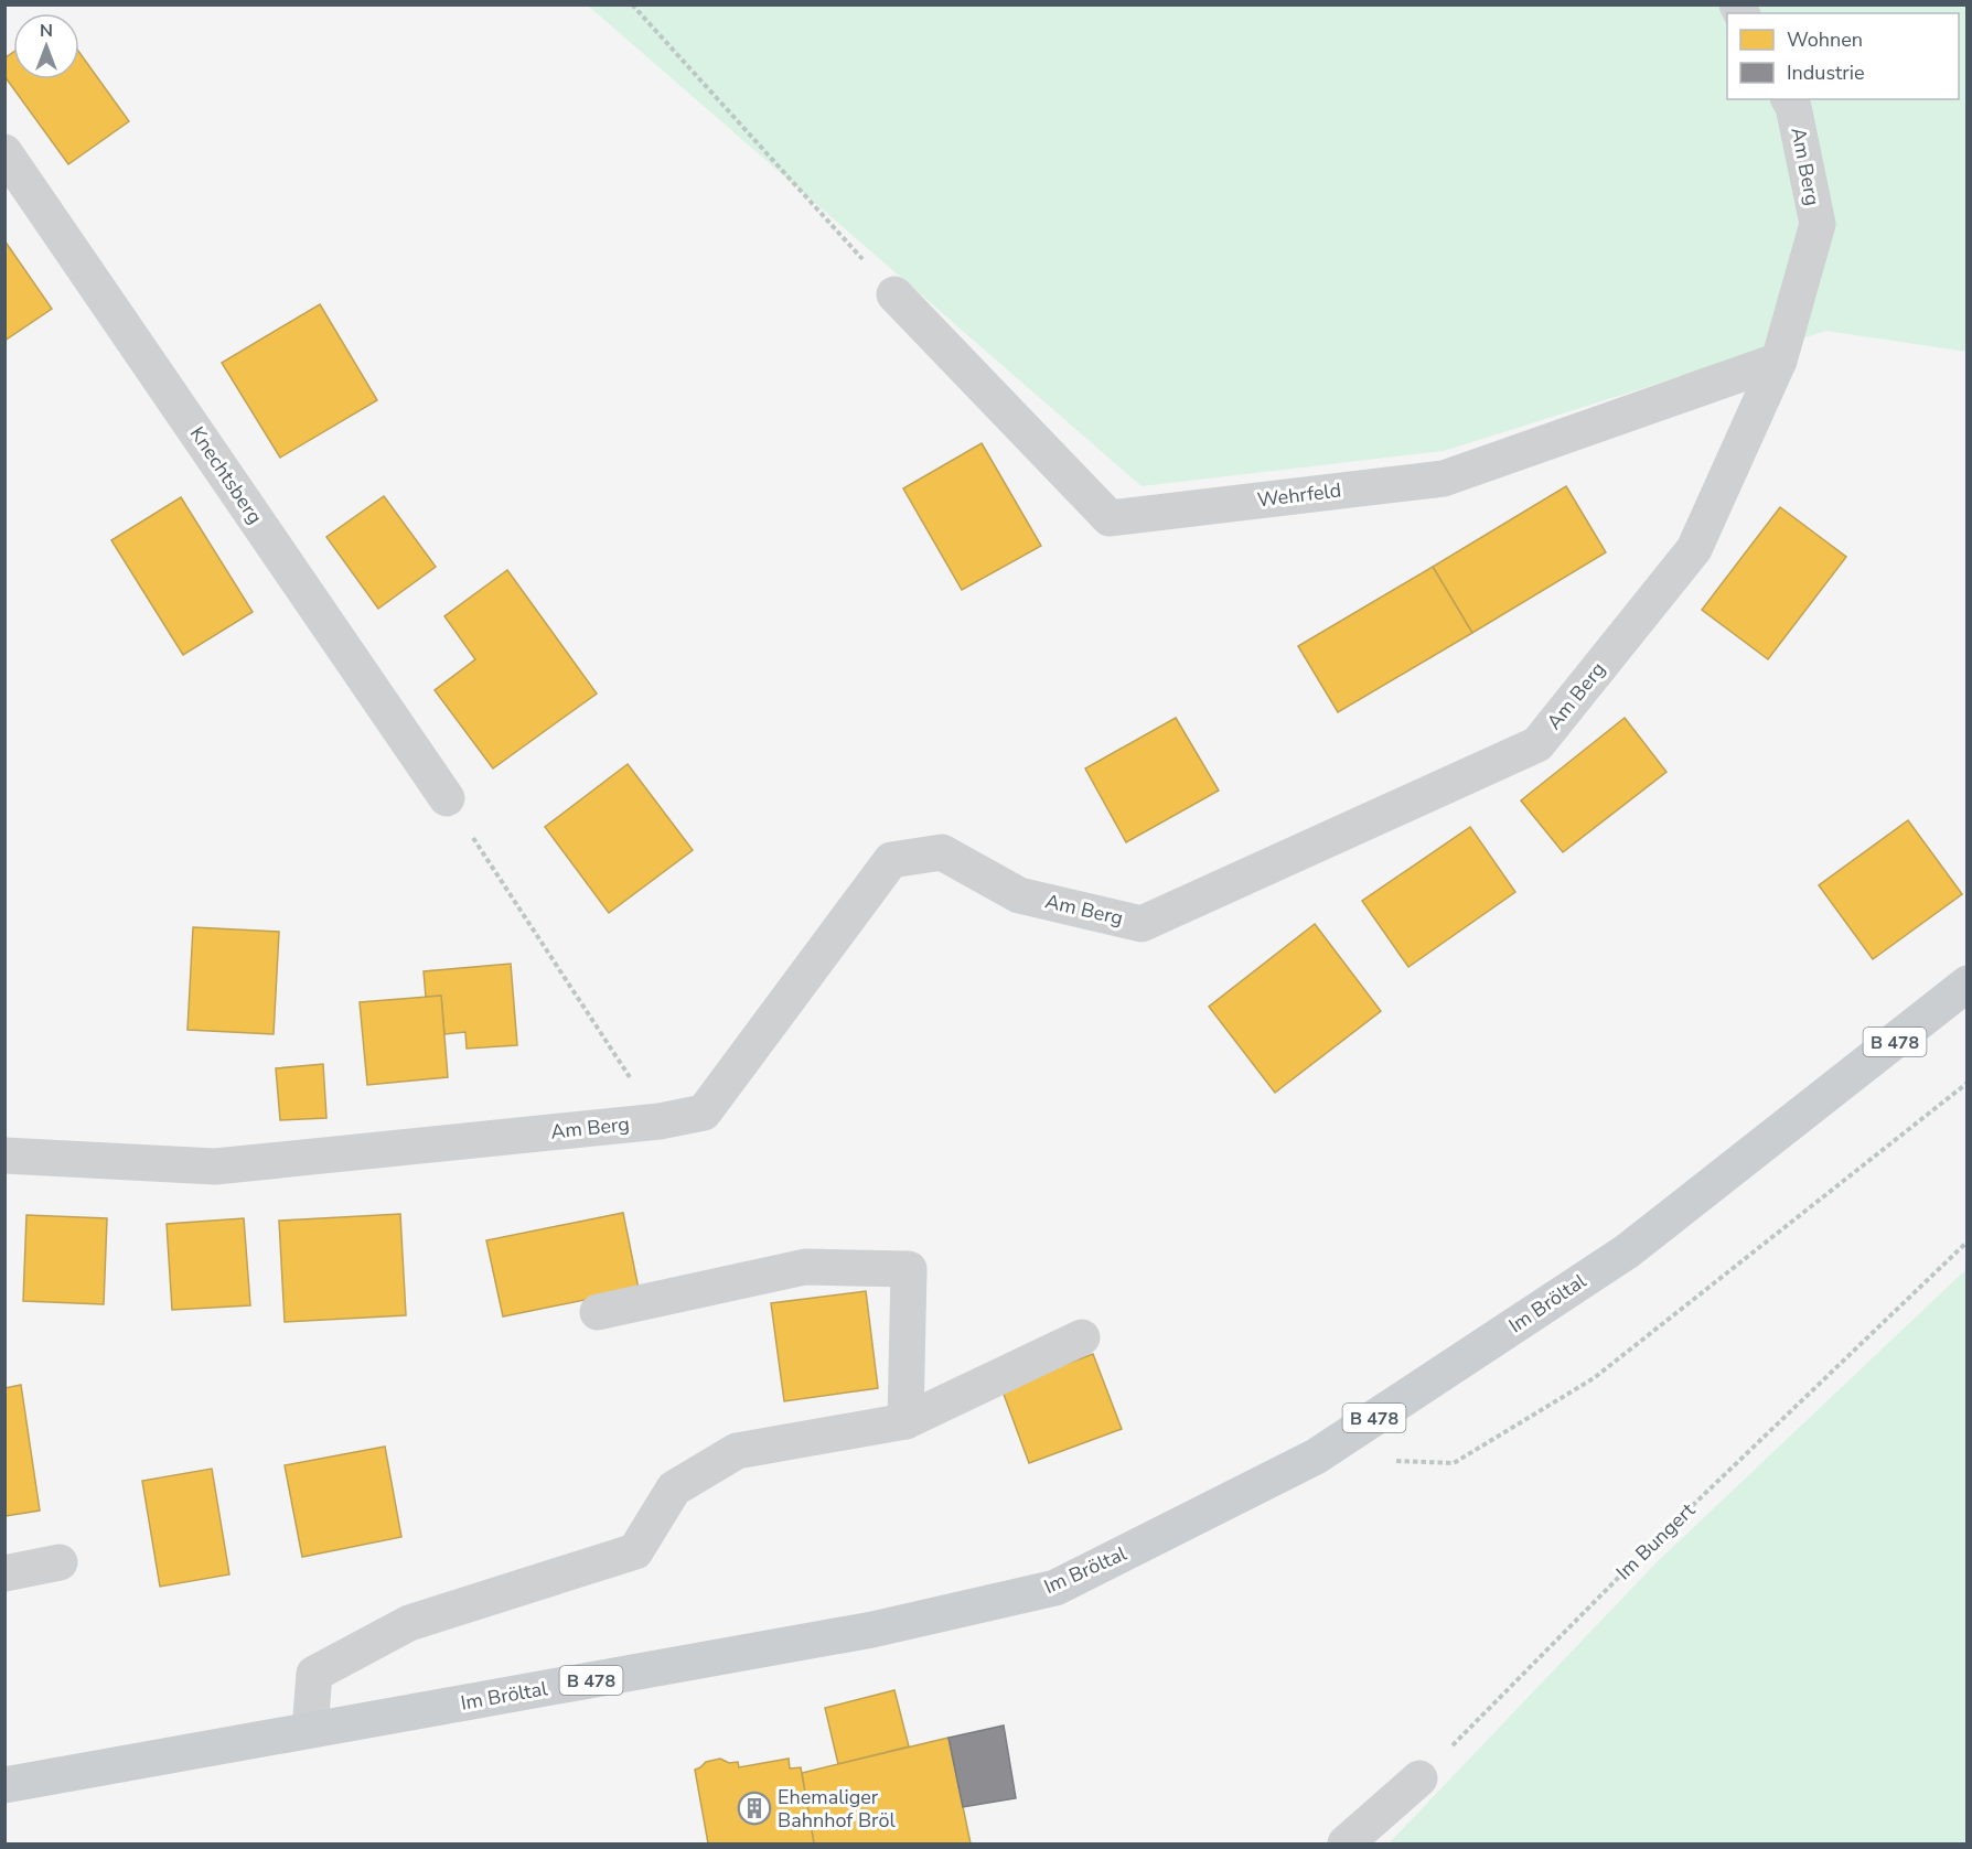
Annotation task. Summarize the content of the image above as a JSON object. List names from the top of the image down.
{
  "streets": {
    "main road": ["B 478", "Im Bröltal"],
    "street": ["Am Berg", "Knechtsberg", "Wehrfeld"],
    "path": ["Im Bungert"]
  },
  "crossings": [
    ["Am Berg", "Wehrfeld"]
  ],
  "places": {
    "building": ["Ehemaliger Bahnhof Bröl"]
  },
  "legend": ["Wohnen", "Industrie"],
  "north": "top"
}
